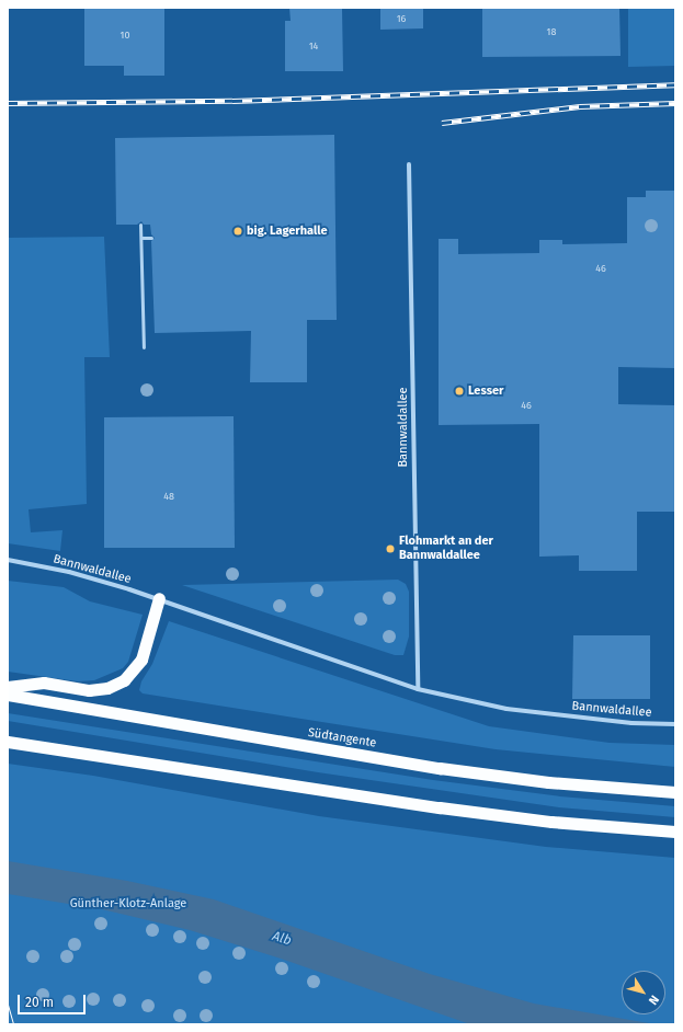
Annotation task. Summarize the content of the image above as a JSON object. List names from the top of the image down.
{
  "streets": {
    "highway": ["Südtangente"],
    "street": ["Bannwaldallee"]
  },
  "water": ["Alb"],
  "parks": ["Günther-Klotz-Anlage"],
  "places": ["big. Lagerhalle", "Lesser", "Flohmarkt an der Bannwaldallee"],
  "house_numbers": [
    "16",
    "18",
    "10",
    "14",
    "46",
    "46",
    "48"
  ],
  "scale_bar": "20 m",
  "north": "bottom right"
}
